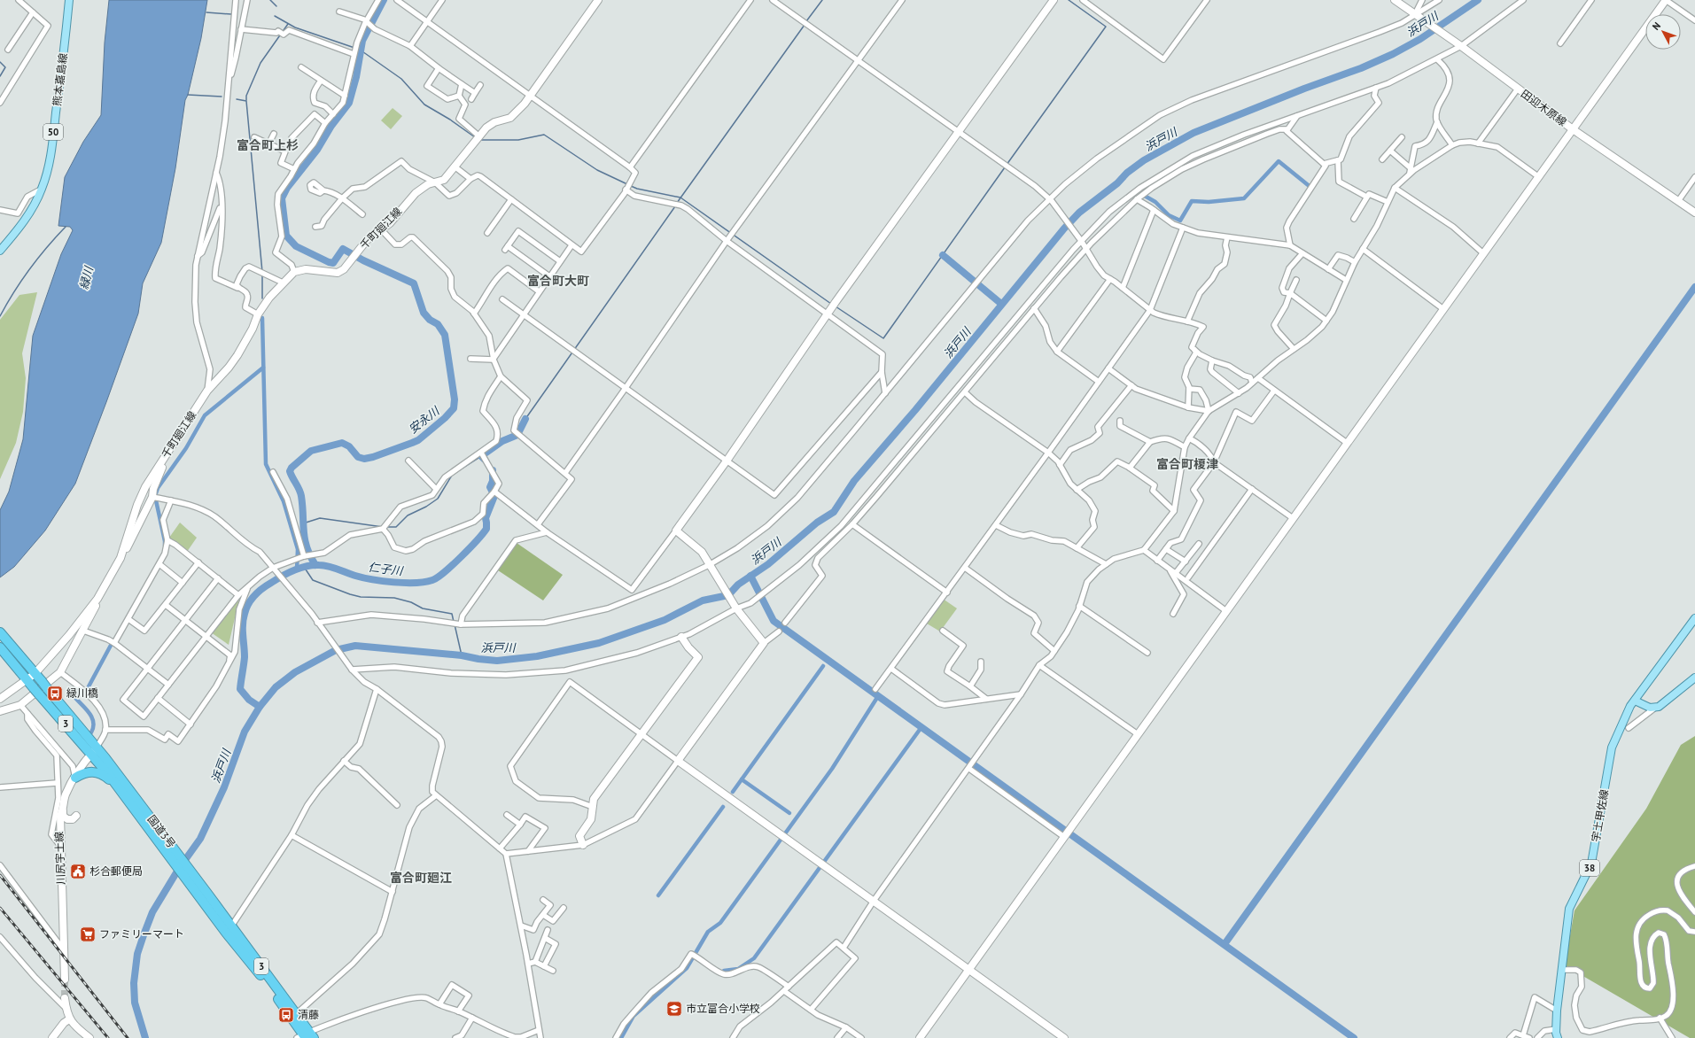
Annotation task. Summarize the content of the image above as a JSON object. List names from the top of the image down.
{
  "streets": {
    "highway": ["3", "国道3号"],
    "main road": [
      "熊本嘉島線",
      "50",
      "宇土甲佐線",
      "38"
    ],
    "street": ["田迎木原線", "千町廻江線", "川尻宇土線"]
  },
  "crossings": [
    ["千町廻江線", "国道3号"],
    ["国道3号", "川尻宇土線"]
  ],
  "districts": [
    "富合町上杉",
    "富合町大町",
    "富合町榎津",
    "富合町廻江"
  ],
  "water": [
    "浜戸川",
    "緑川",
    "安永川",
    "仁子川"
  ],
  "places": {
    "bus stop": ["緑川橋", "清藤"],
    "public building": ["杉合郵便局"],
    "supermarket": ["ファミリーマート"],
    "school or university": ["市立富合小学校"]
  },
  "north": "top left"
}
